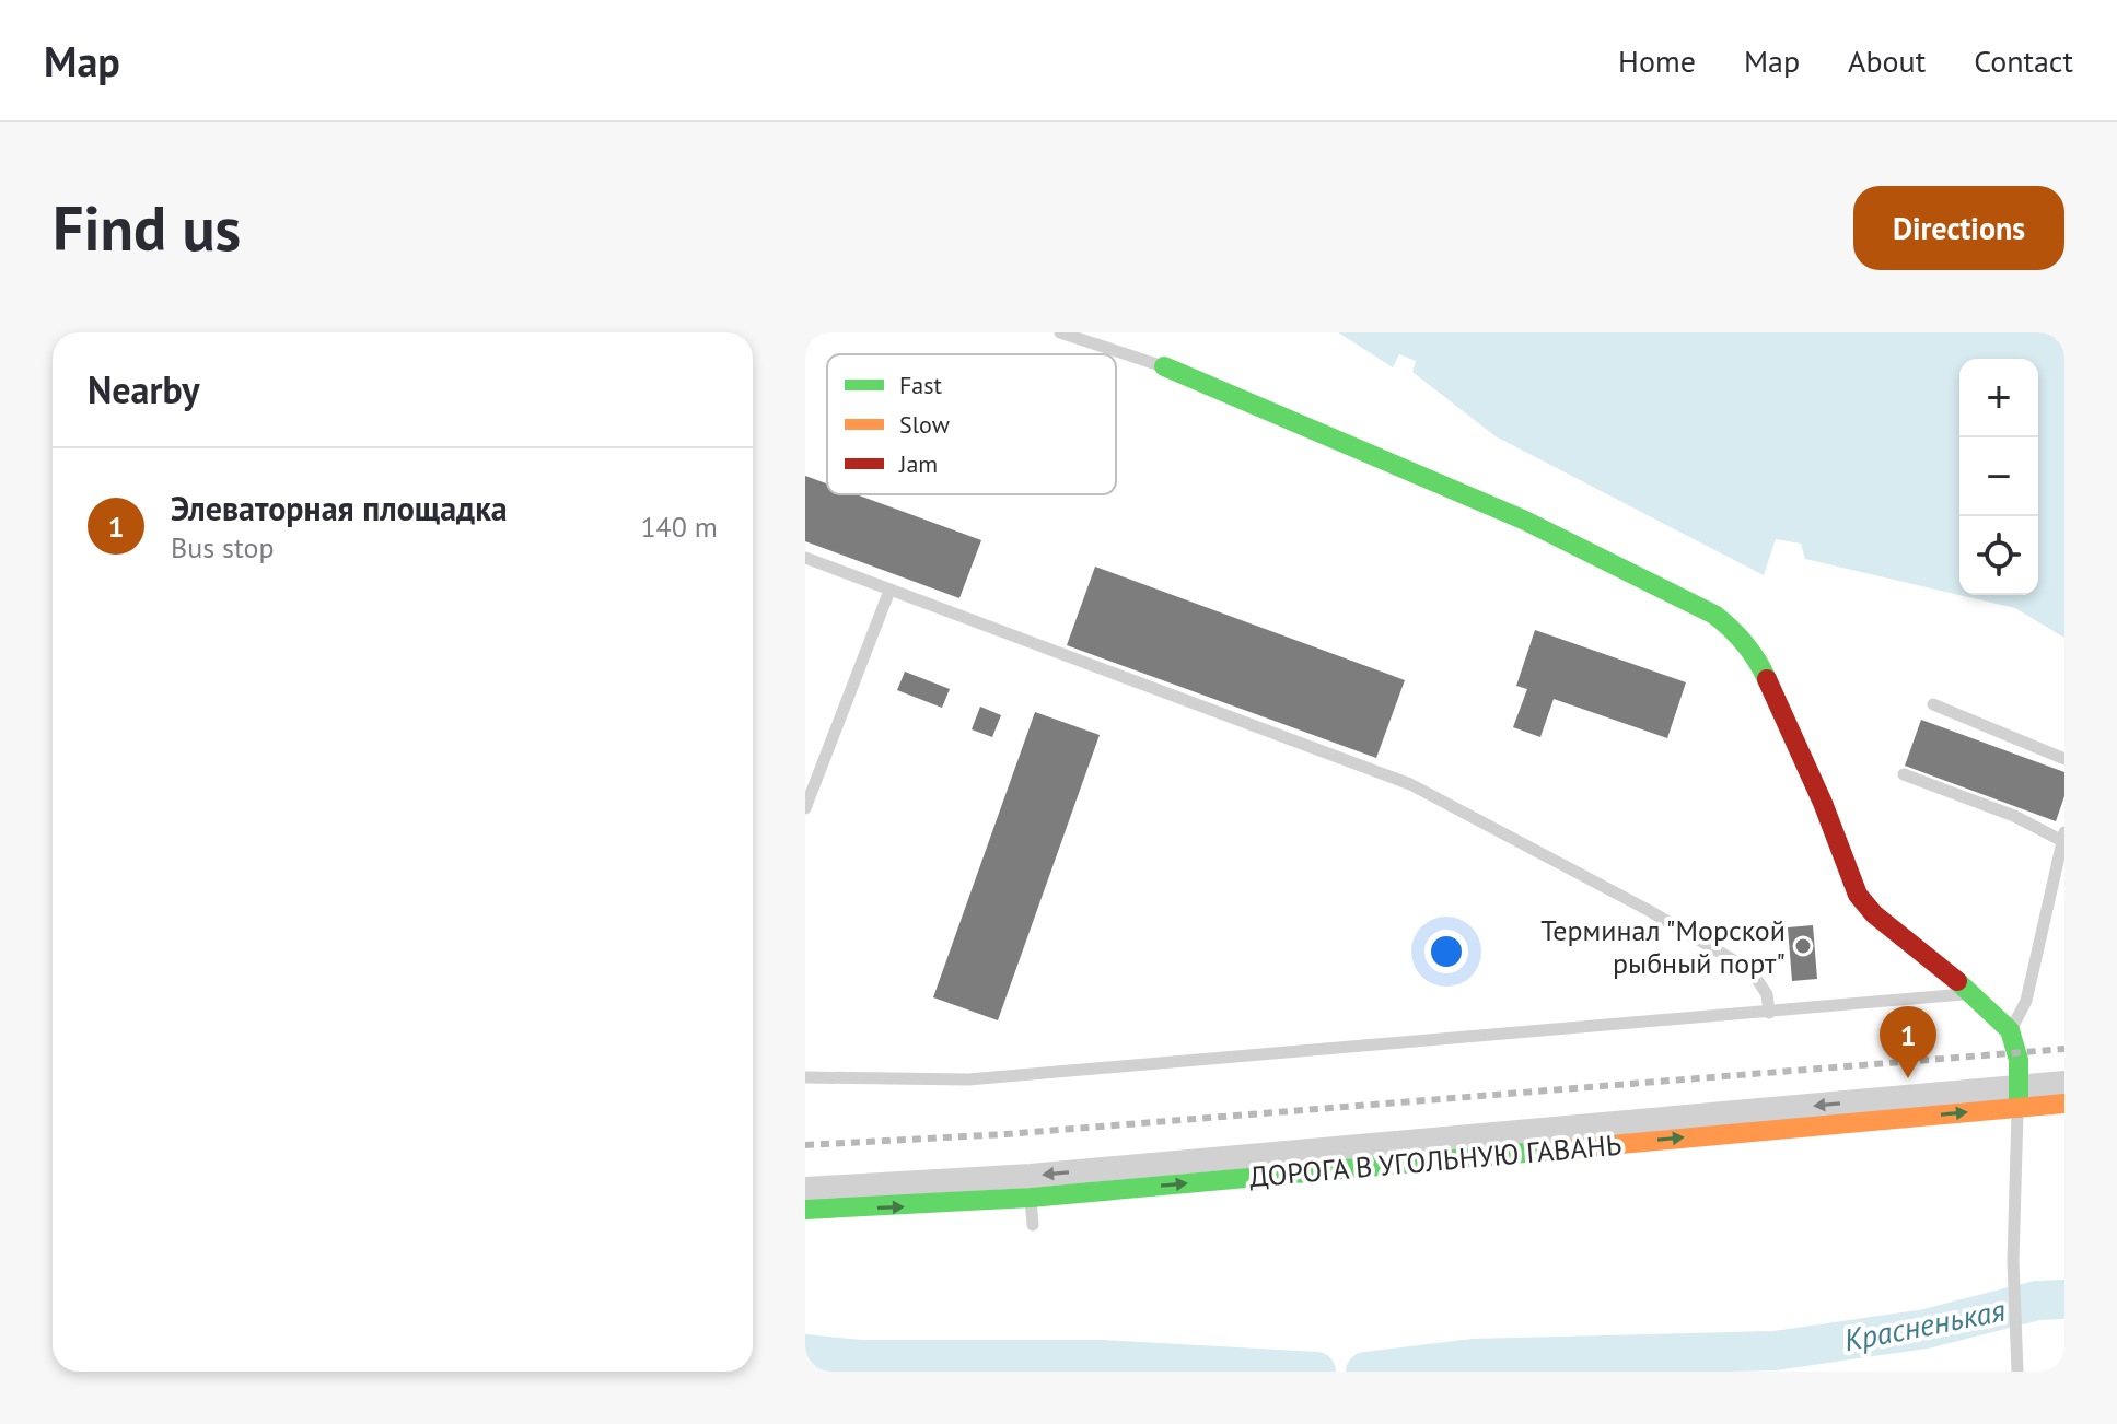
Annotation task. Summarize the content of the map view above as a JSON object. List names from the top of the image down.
{
  "streets": {
    "street": ["ДОРОГА В УГОЛЬНУЮ ГАВАНЬ"]
  },
  "water": ["Красненькая"],
  "places": ["Терминал \"Морской рыбный порт\""],
  "legend": ["Fast", "Slow", "Jam"],
  "page": {
    "header": "Map",
    "nav": [
      "Home",
      "Map",
      "About",
      "Contact"
    ],
    "buttons": "Directions",
    "title": "Find us",
    "heading": "Nearby",
    "map_buttons": ["+", "−"],
    "list": [
      {
        "mark": "1",
        "name": "Элеваторная площадка",
        "note": "Bus stop",
        "value": "140 m"
      }
    ],
    "pins": "1"
  }
}
